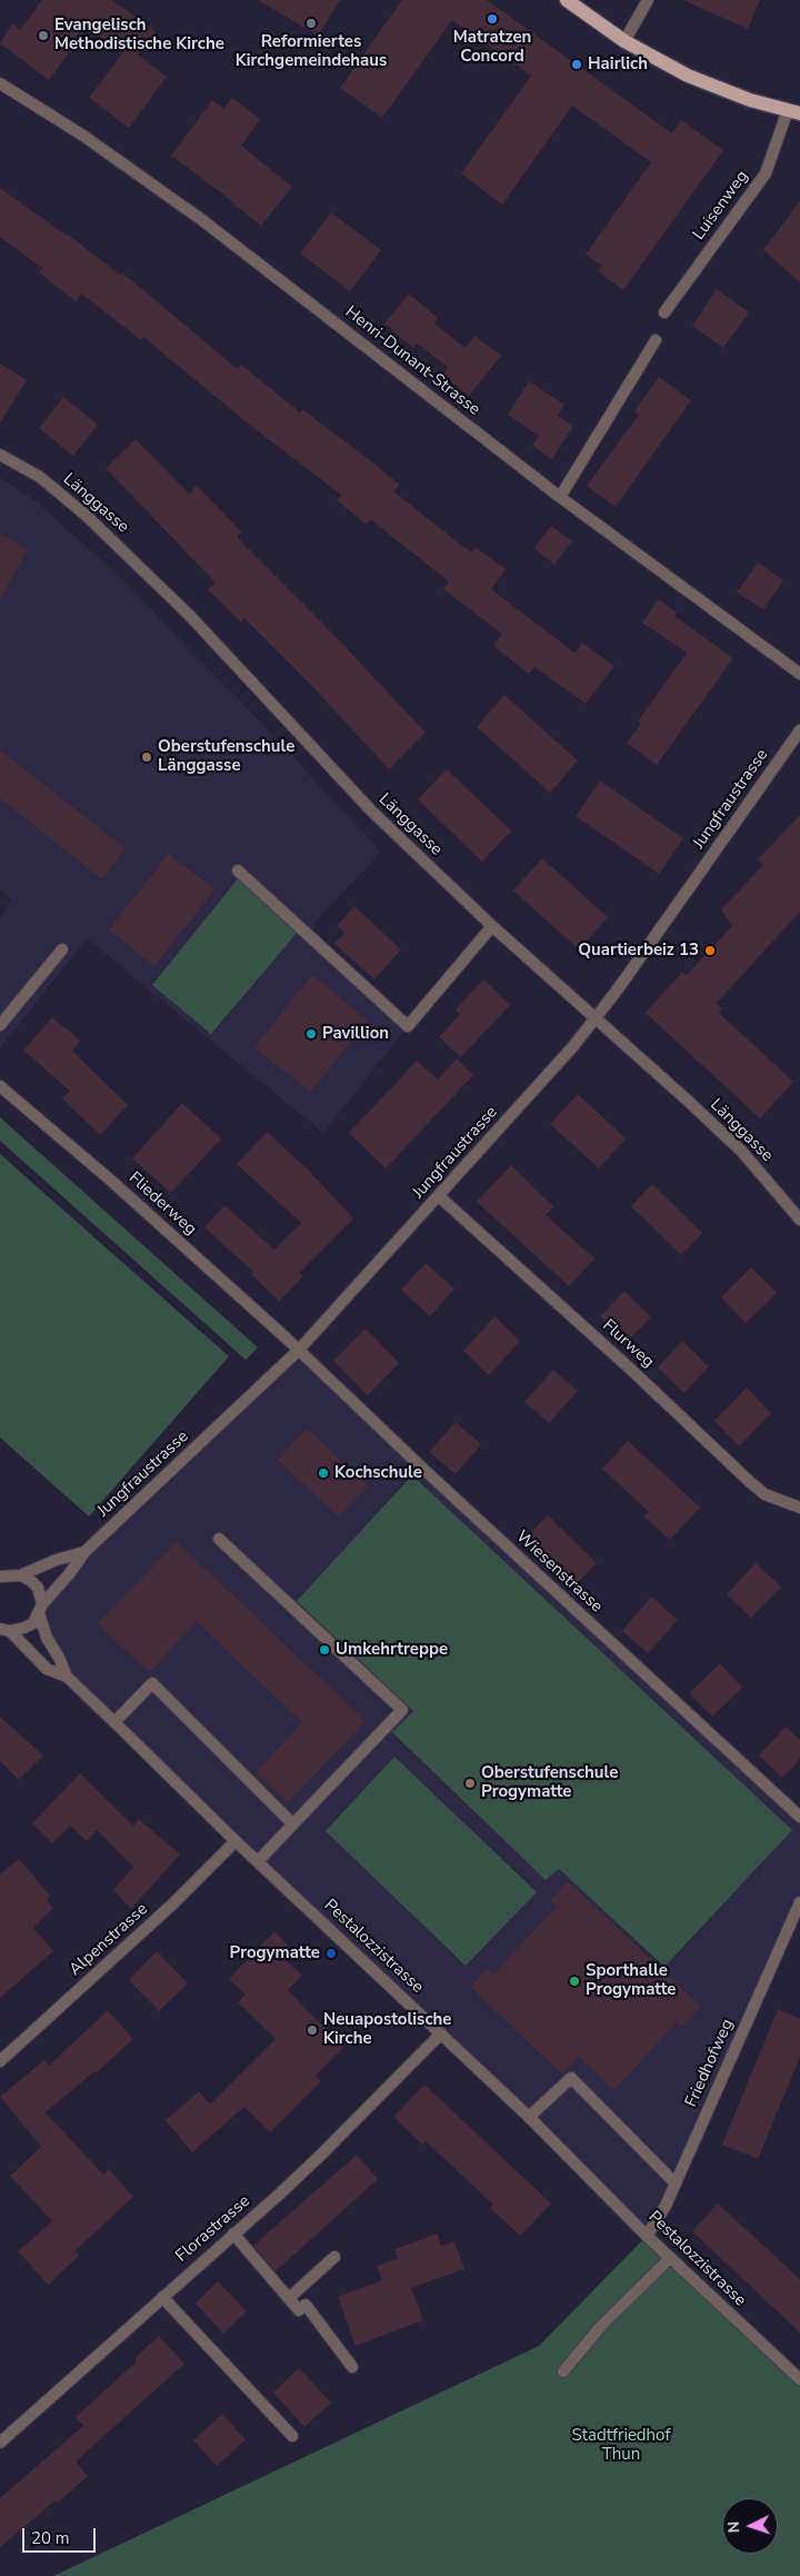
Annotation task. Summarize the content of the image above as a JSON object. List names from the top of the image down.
{
  "streets": {
    "street": [
      "Luisenweg",
      "Henri-Dunant-Strasse",
      "Länggasse",
      "Jungfraustrasse",
      "Fliederweg",
      "Flurweg",
      "Wiesenstrasse",
      "Alpenstrasse",
      "Pestalozzistrasse",
      "Friedhofweg",
      "Florastrasse"
    ]
  },
  "crossings": [
    ["Länggasse", "Jungfraustrasse"],
    ["Jungfraustrasse", "Fliederweg"],
    ["Jungfraustrasse", "Flurweg"],
    ["Jungfraustrasse", "Wiesenstrasse"],
    ["Jungfraustrasse", "Pestalozzistrasse"],
    ["Fliederweg", "Wiesenstrasse"],
    ["Alpenstrasse", "Pestalozzistrasse"],
    ["Pestalozzistrasse", "Friedhofweg"],
    ["Pestalozzistrasse", "Florastrasse"]
  ],
  "parks": ["Stadtfriedhof Thun"],
  "places": [
    "Matratzen Concord",
    "Reformiertes Kirchgemeindehaus",
    "Evangelisch Methodistische Kirche",
    "Hairlich",
    "Oberstufenschule Länggasse",
    "Quartierbeiz 13",
    "Pavillion",
    "Kochschule",
    "Umkehrtreppe",
    "Oberstufenschule Progymatte",
    "Progymatte",
    "Sporthalle Progymatte",
    "Neuapostolische Kirche"
  ],
  "scale_bar": "20 m",
  "north": "left"
}
